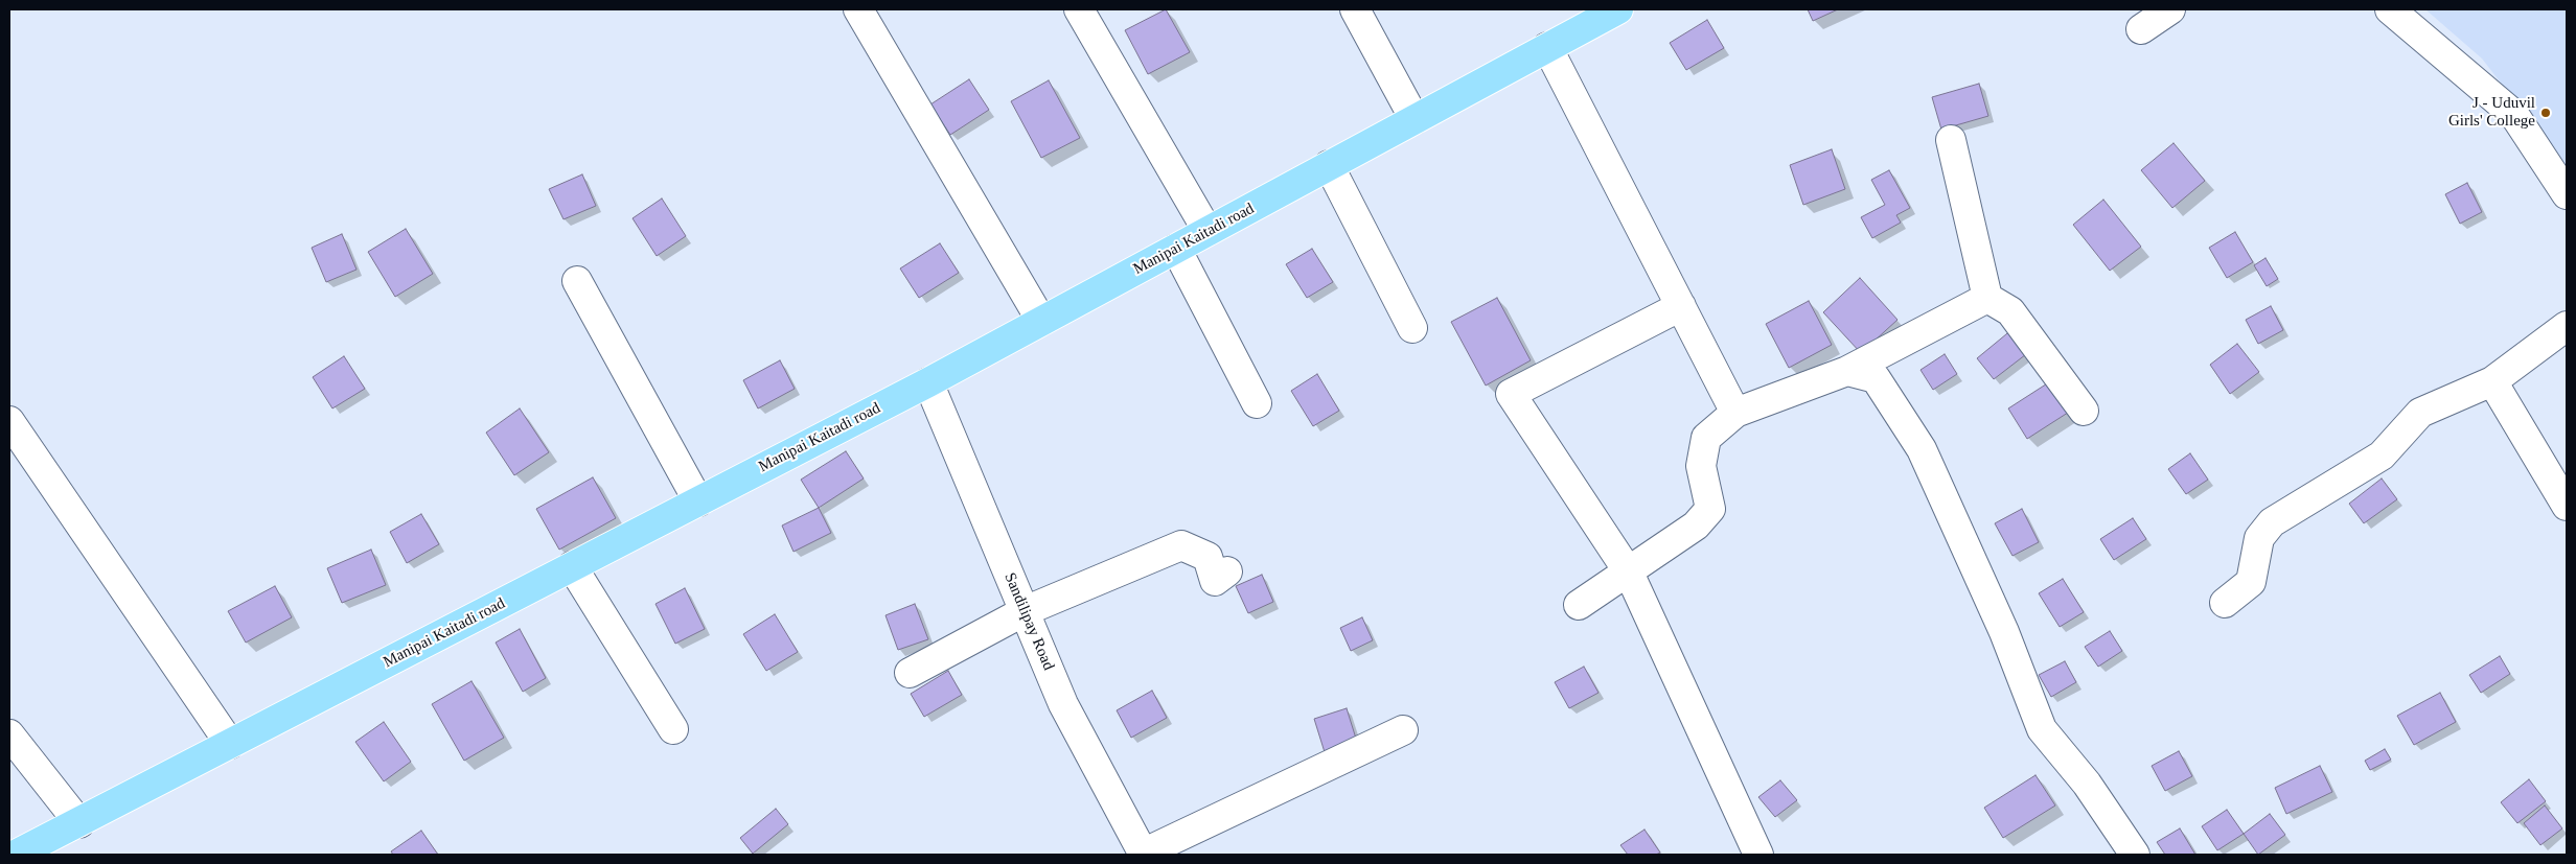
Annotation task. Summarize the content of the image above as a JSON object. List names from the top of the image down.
{
  "streets": {
    "main road": ["Manipai Kaitadi road"],
    "street": ["Sandilipay Road"]
  },
  "crossings": [
    ["Manipai Kaitadi road", "Sandilipay Road"]
  ],
  "places": ["J - Uduvil Girls' College"]
}
